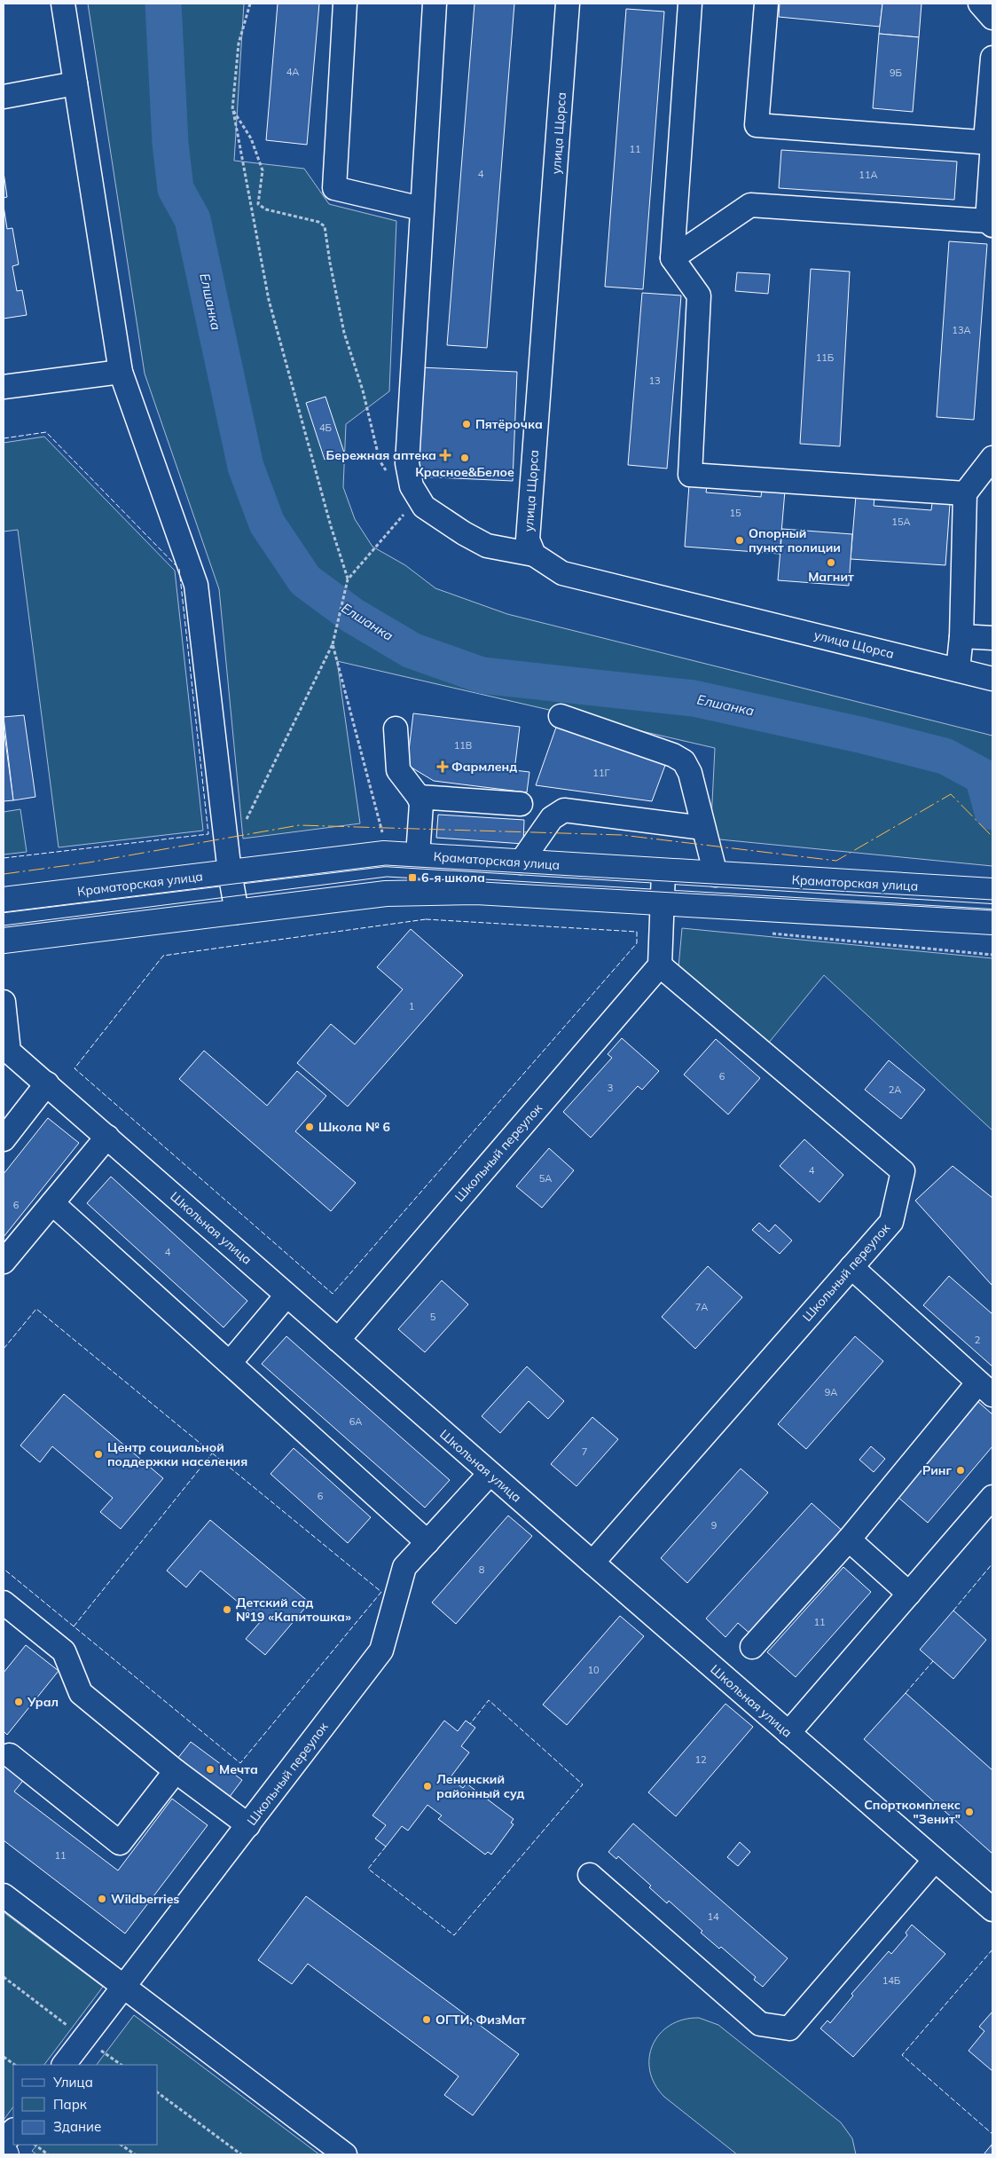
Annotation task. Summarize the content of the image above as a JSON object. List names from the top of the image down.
{
  "streets": {
    "main road": ["Краматорская улица"],
    "street": ["улица Щорса", "Школьный переулок", "Школьная улица"]
  },
  "crossings": [
    ["Школьный переулок", "Школьная улица"]
  ],
  "water": ["Елшанка"],
  "places": {
    "other": [
      "Пятёрочка",
      "Красное&Белое",
      "Опорный пункт полиции",
      "Магнит",
      "Школа № 6",
      "Центр социальной поддержки населения",
      "Ринг",
      "Детский сад №19 «Капитошка»",
      "Урал",
      "Мечта",
      "Ленинский районный суд",
      "Спорткомплекс \"Зенит\"",
      "Wildberries",
      "ОГТИ, ФизМат"
    ],
    "health": ["Бережная аптека", "Фармленд"],
    "transit": ["6-я школа"]
  },
  "house_numbers": [
    "4А",
    "9Б",
    "11",
    "4",
    "11А",
    "13А",
    "11Б",
    "13",
    "4Б",
    "15",
    "15А",
    "11В",
    "11Г",
    "1",
    "6",
    "3",
    "2А",
    "4",
    "5А",
    "6",
    "4",
    "7А",
    "5",
    "2",
    "9А",
    "6А",
    "7",
    "6",
    "9",
    "8",
    "11",
    "10",
    "12",
    "11",
    "14",
    "14Б"
  ],
  "legend": ["Улица", "Парк", "Здание"]
}
